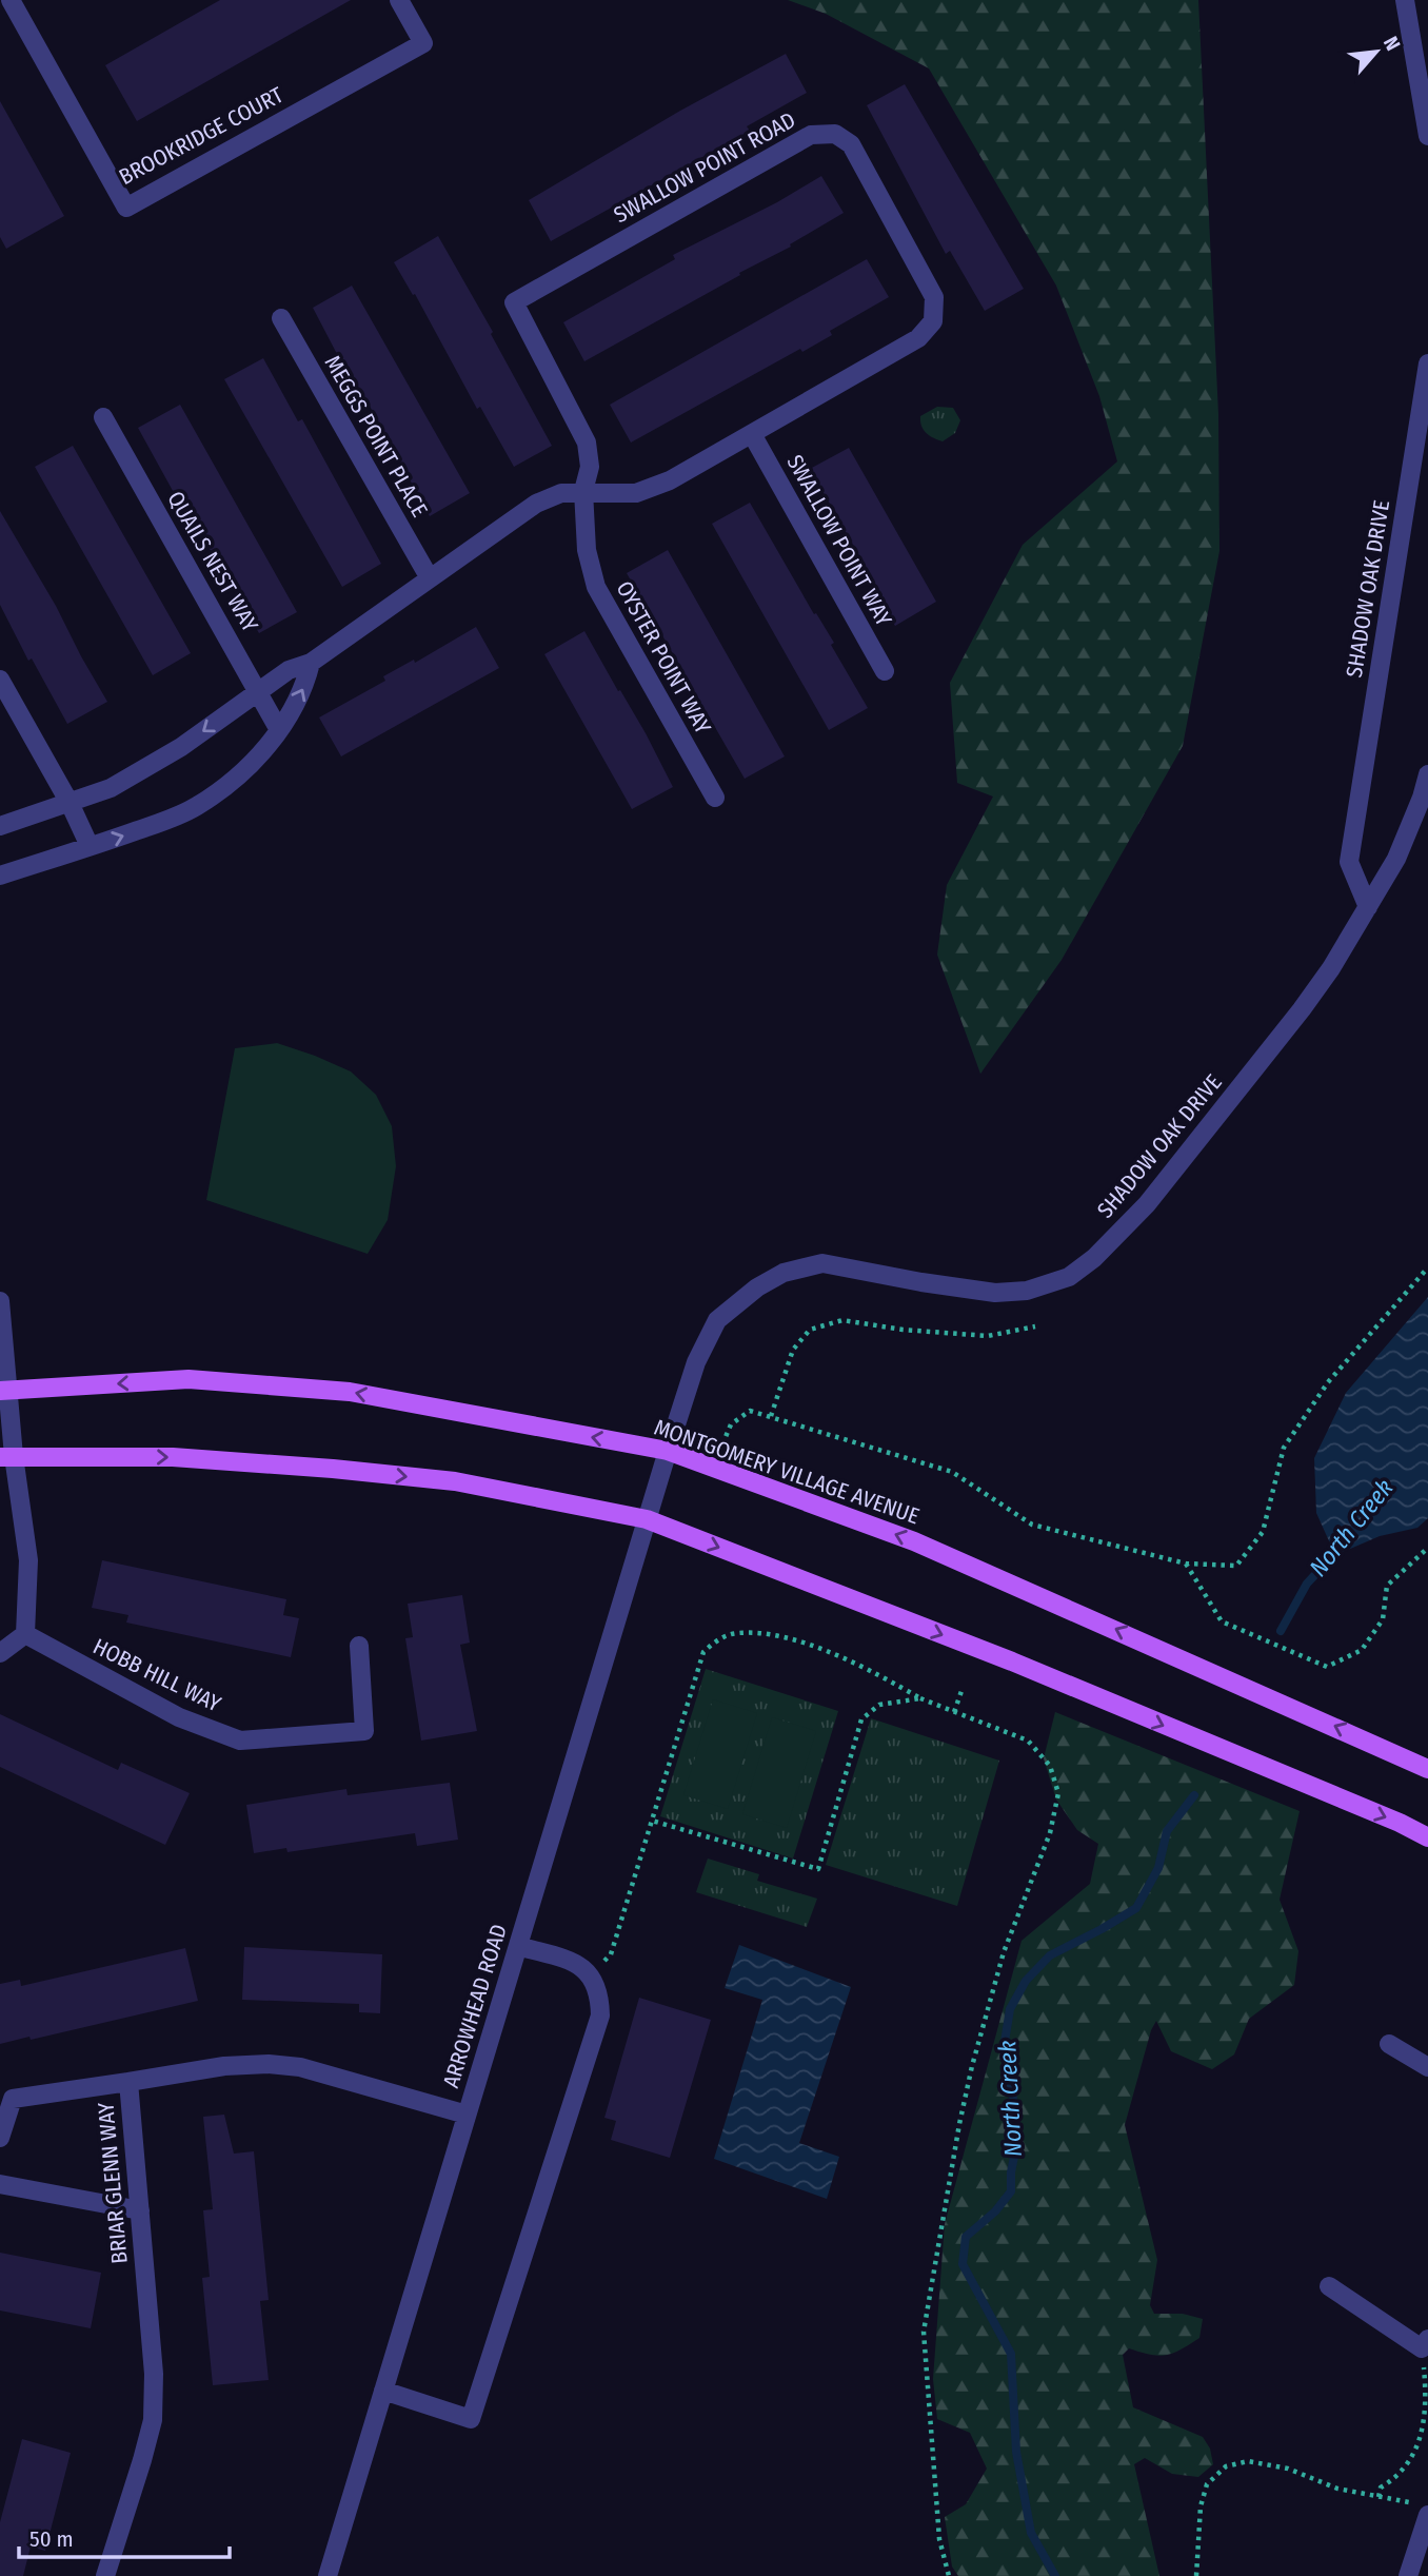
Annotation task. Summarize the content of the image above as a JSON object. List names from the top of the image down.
{
  "streets": {
    "main road": ["MONTGOMERY VILLAGE AVENUE"],
    "street": [
      "BROOKRIDGE COURT",
      "SWALLOW POINT ROAD",
      "MEGGS POINT PLACE",
      "SWALLOW POINT WAY",
      "QUAILS NEST WAY",
      "SHADOW OAK DRIVE",
      "OYSTER POINT WAY",
      "HOBB HILL WAY",
      "ARROWHEAD ROAD",
      "BRIAR GLENN WAY"
    ]
  },
  "crossings": [
    ["SWALLOW POINT ROAD", "MEGGS POINT PLACE"],
    ["SWALLOW POINT ROAD", "SWALLOW POINT WAY"],
    ["SWALLOW POINT ROAD", "QUAILS NEST WAY"],
    ["SWALLOW POINT ROAD", "OYSTER POINT WAY"],
    ["SHADOW OAK DRIVE", "MONTGOMERY VILLAGE AVENUE"],
    ["SHADOW OAK DRIVE", "ARROWHEAD ROAD"],
    ["MONTGOMERY VILLAGE AVENUE", "ARROWHEAD ROAD"],
    ["ARROWHEAD ROAD", "BRIAR GLENN WAY"]
  ],
  "water": ["North Creek"],
  "scale_bar": "50 m",
  "north": "top right"
}
